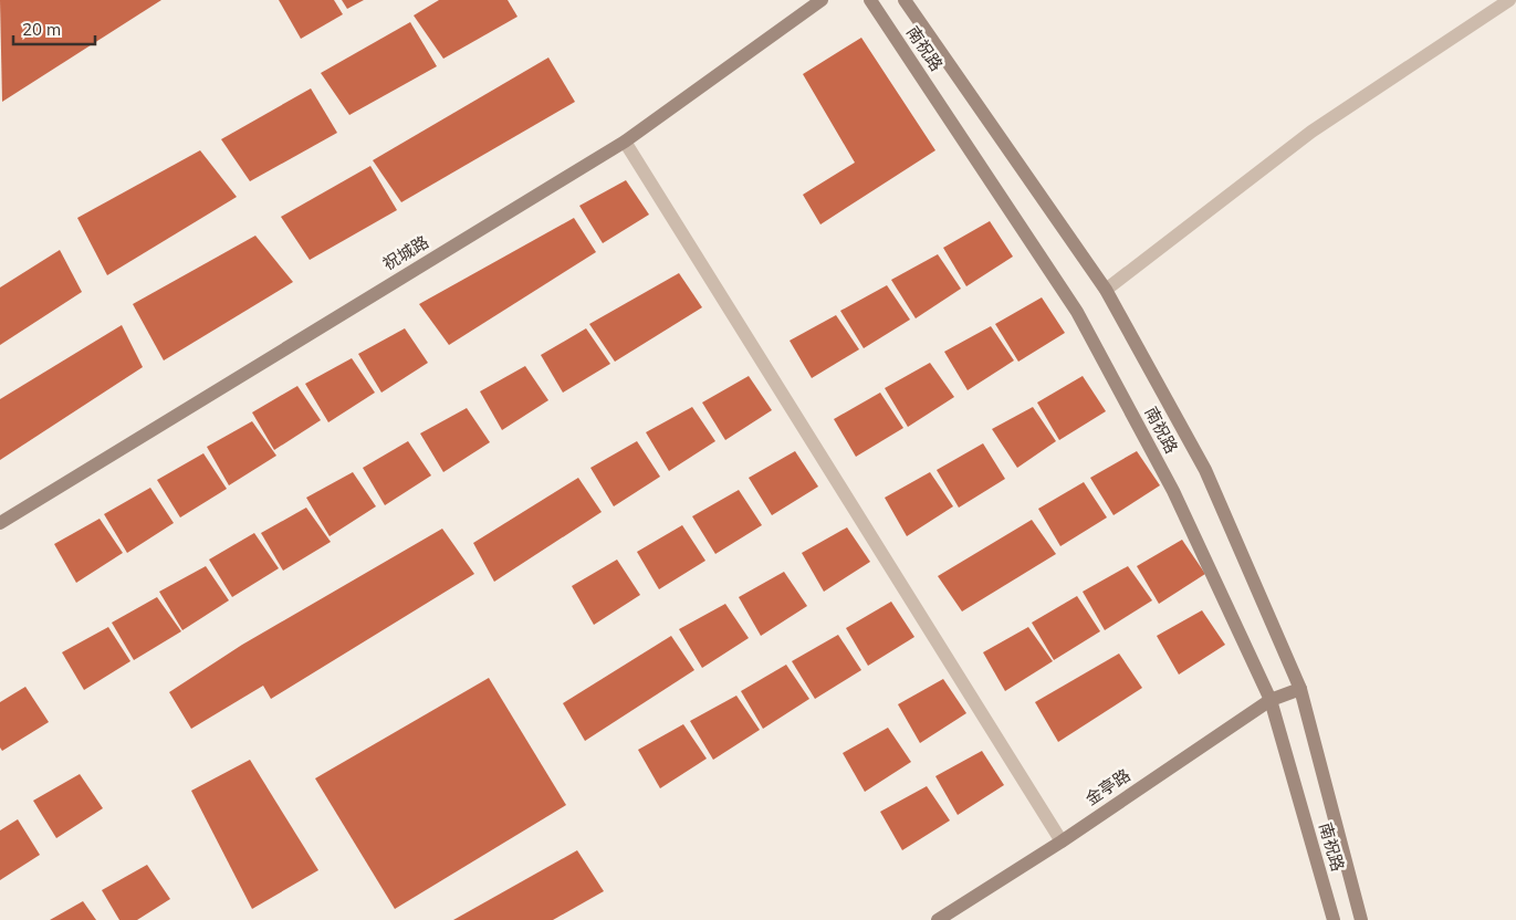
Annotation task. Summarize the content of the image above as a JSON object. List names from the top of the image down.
{
  "streets": {
    "main road": ["南祝路", "祝城路", "金亭路"]
  },
  "crossings": [
    ["南祝路", "金亭路"]
  ],
  "scale_bar": "20 m"
}
